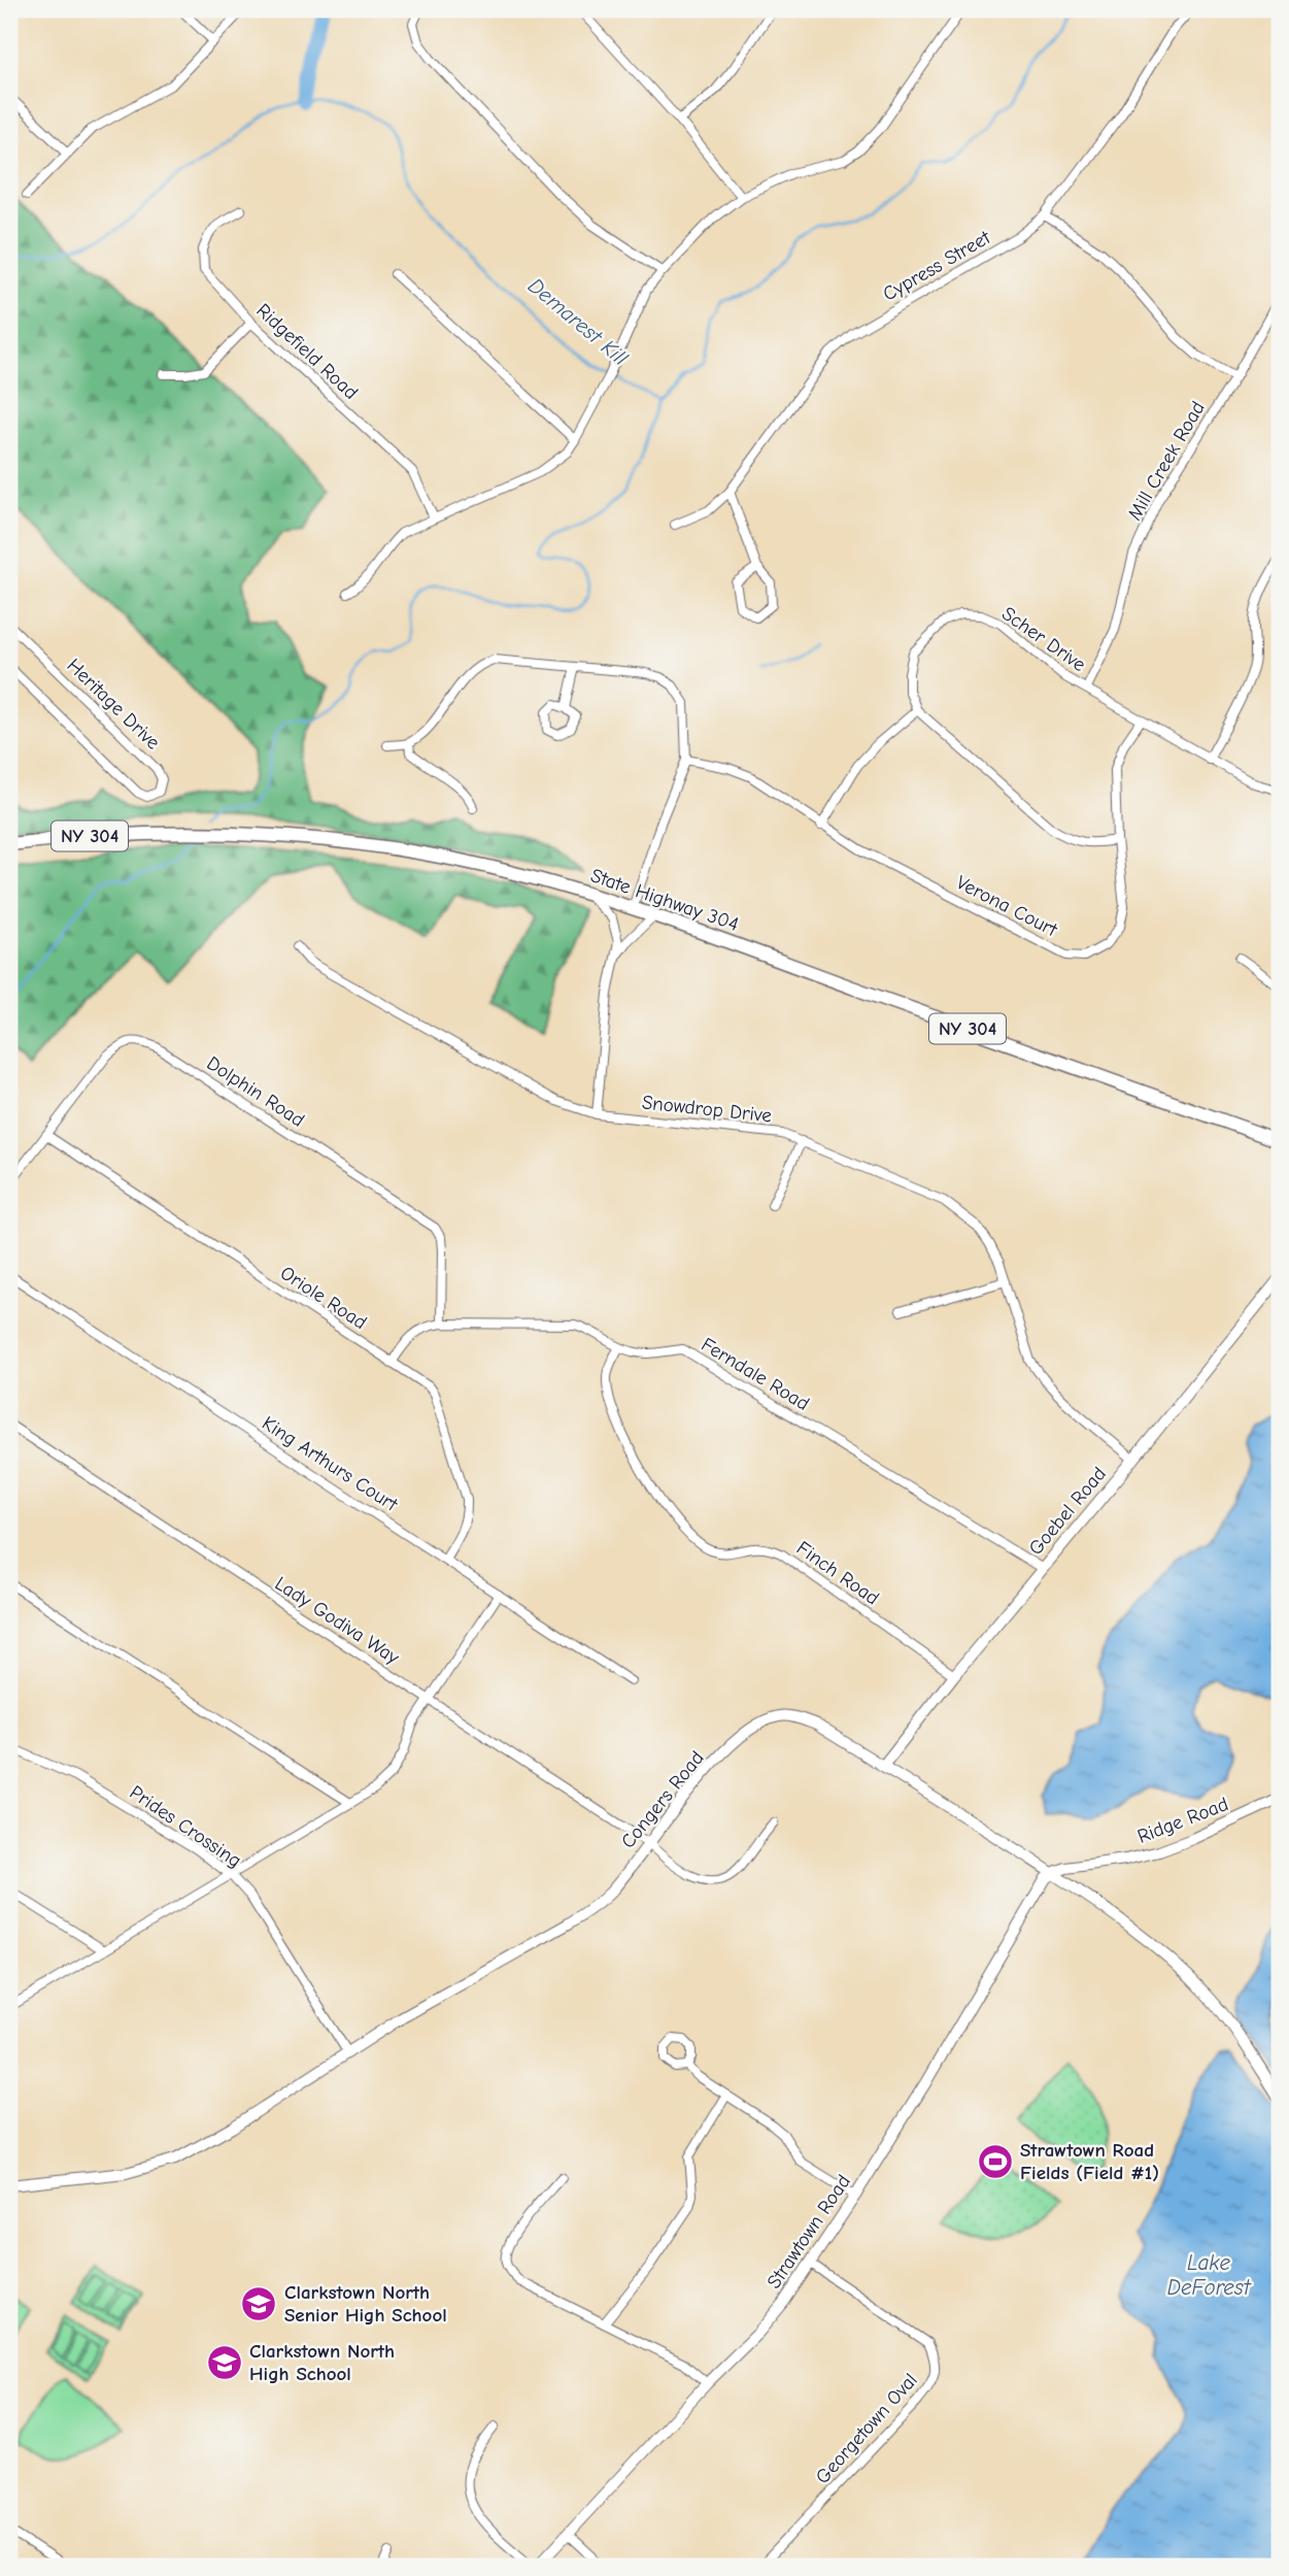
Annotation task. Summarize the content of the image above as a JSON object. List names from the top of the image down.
{
  "streets": {
    "main road": ["NY 304", "State Highway 304"],
    "street": [
      "Cypress Street",
      "Ridgefield Road",
      "Mill Creek Road",
      "Scher Drive",
      "Heritage Drive",
      "Verona Court",
      "Dolphin Road",
      "Snowdrop Drive",
      "Oriole Road",
      "Ferndale Road",
      "King Arthurs Court",
      "Goebel Road",
      "Finch Road",
      "Lady Godiva Way",
      "Congers Road",
      "Ridge Road",
      "Prides Crossing",
      "Strawtown Road",
      "Georgetown Oval"
    ]
  },
  "crossings": [
    ["Mill Creek Road", "Scher Drive"],
    ["Scher Drive", "Verona Court"],
    ["Dolphin Road", "Oriole Road"],
    ["Dolphin Road", "Ferndale Road"],
    ["Snowdrop Drive", "Goebel Road"],
    ["Oriole Road", "Ferndale Road"],
    ["Oriole Road", "King Arthurs Court"],
    ["Ferndale Road", "Goebel Road"],
    ["Ferndale Road", "Finch Road"],
    ["Goebel Road", "Finch Road"],
    ["Goebel Road", "Congers Road"],
    ["Lady Godiva Way", "Congers Road"],
    ["Congers Road", "Ridge Road"],
    ["Congers Road", "Prides Crossing"],
    ["Congers Road", "Strawtown Road"],
    ["Ridge Road", "Strawtown Road"],
    ["Strawtown Road", "Georgetown Oval"]
  ],
  "water": ["Demarest Kill", "Lake DeForest"],
  "places": {
    "sports": ["Strawtown Road Fields (Field #1)"],
    "school or university": ["Clarkstown North Senior High School", "Clarkstown North High School"]
  }
}
